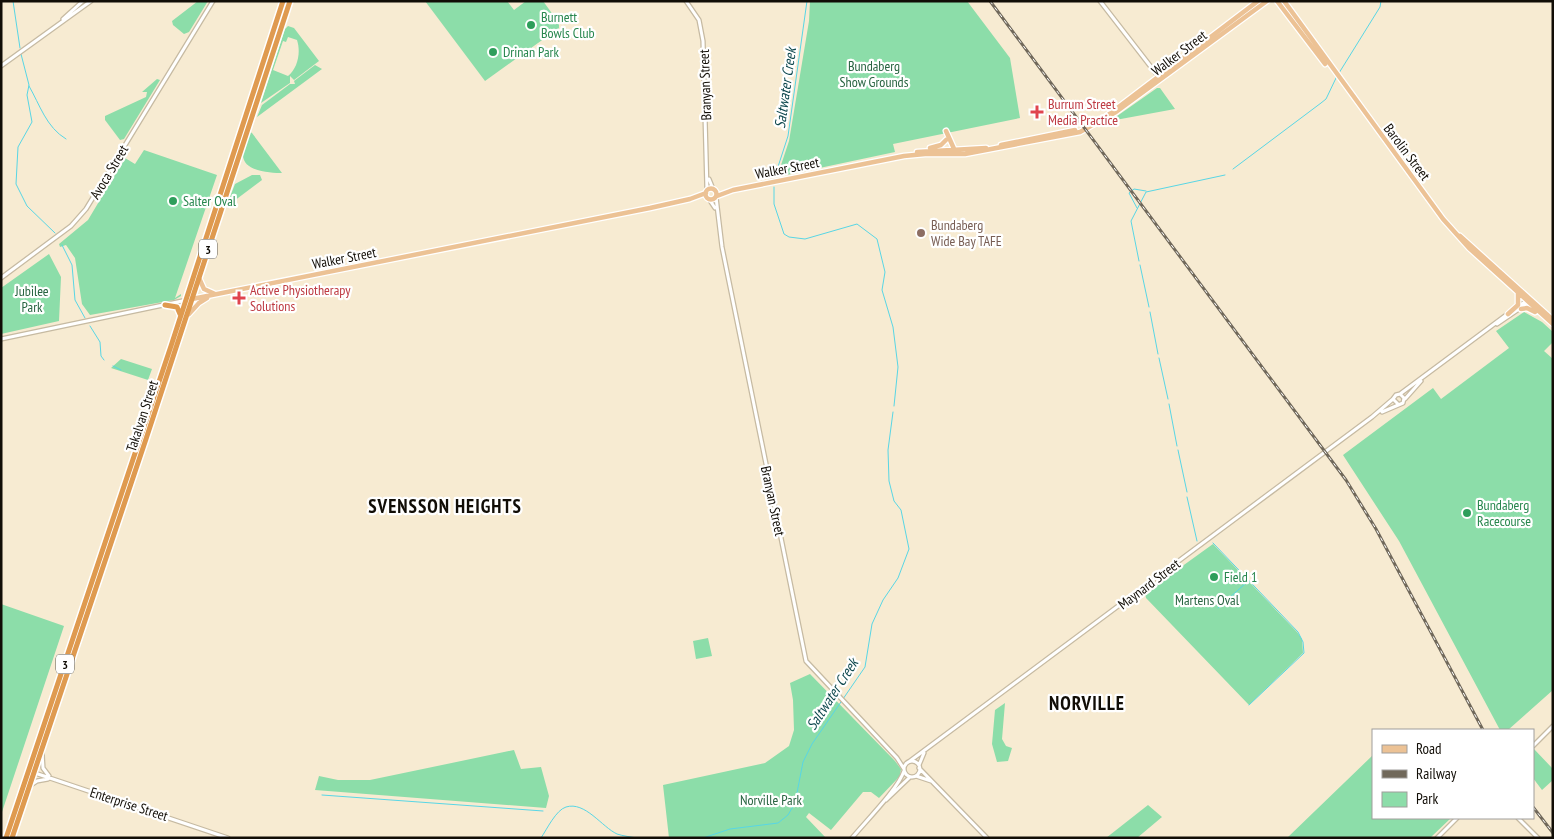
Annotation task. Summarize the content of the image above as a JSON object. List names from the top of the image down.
{
  "streets": {
    "highway": ["3", "Takalvan Street"],
    "main road": ["Walker Street", "Barolin Street"],
    "street": [
      "Branyan Street",
      "Avoca Street",
      "Maynard Street",
      "Enterprise Street"
    ]
  },
  "crossings": [
    ["Walker Street", "Branyan Street"],
    ["Walker Street", "Takalvan Street"],
    ["Branyan Street", "Maynard Street"],
    ["Takalvan Street", "Enterprise Street"]
  ],
  "districts": ["SVENSSON HEIGHTS", "NORVILLE"],
  "water": ["Saltwater Creek"],
  "parks": [
    "Bundaberg Show Grounds",
    "Jubilee Park",
    "Martens Oval",
    "Norville Park"
  ],
  "places": {
    "other": [
      "Burnett Bowls Club",
      "Drinan Park",
      "Salter Oval",
      "Bundaberg Wide Bay TAFE",
      "Bundaberg Racecourse",
      "Field 1"
    ],
    "health": ["Burrum Street Media Practice", "Active Physiotherapy Solutions"]
  },
  "legend": ["Road", "Railway", "Park"]
}
